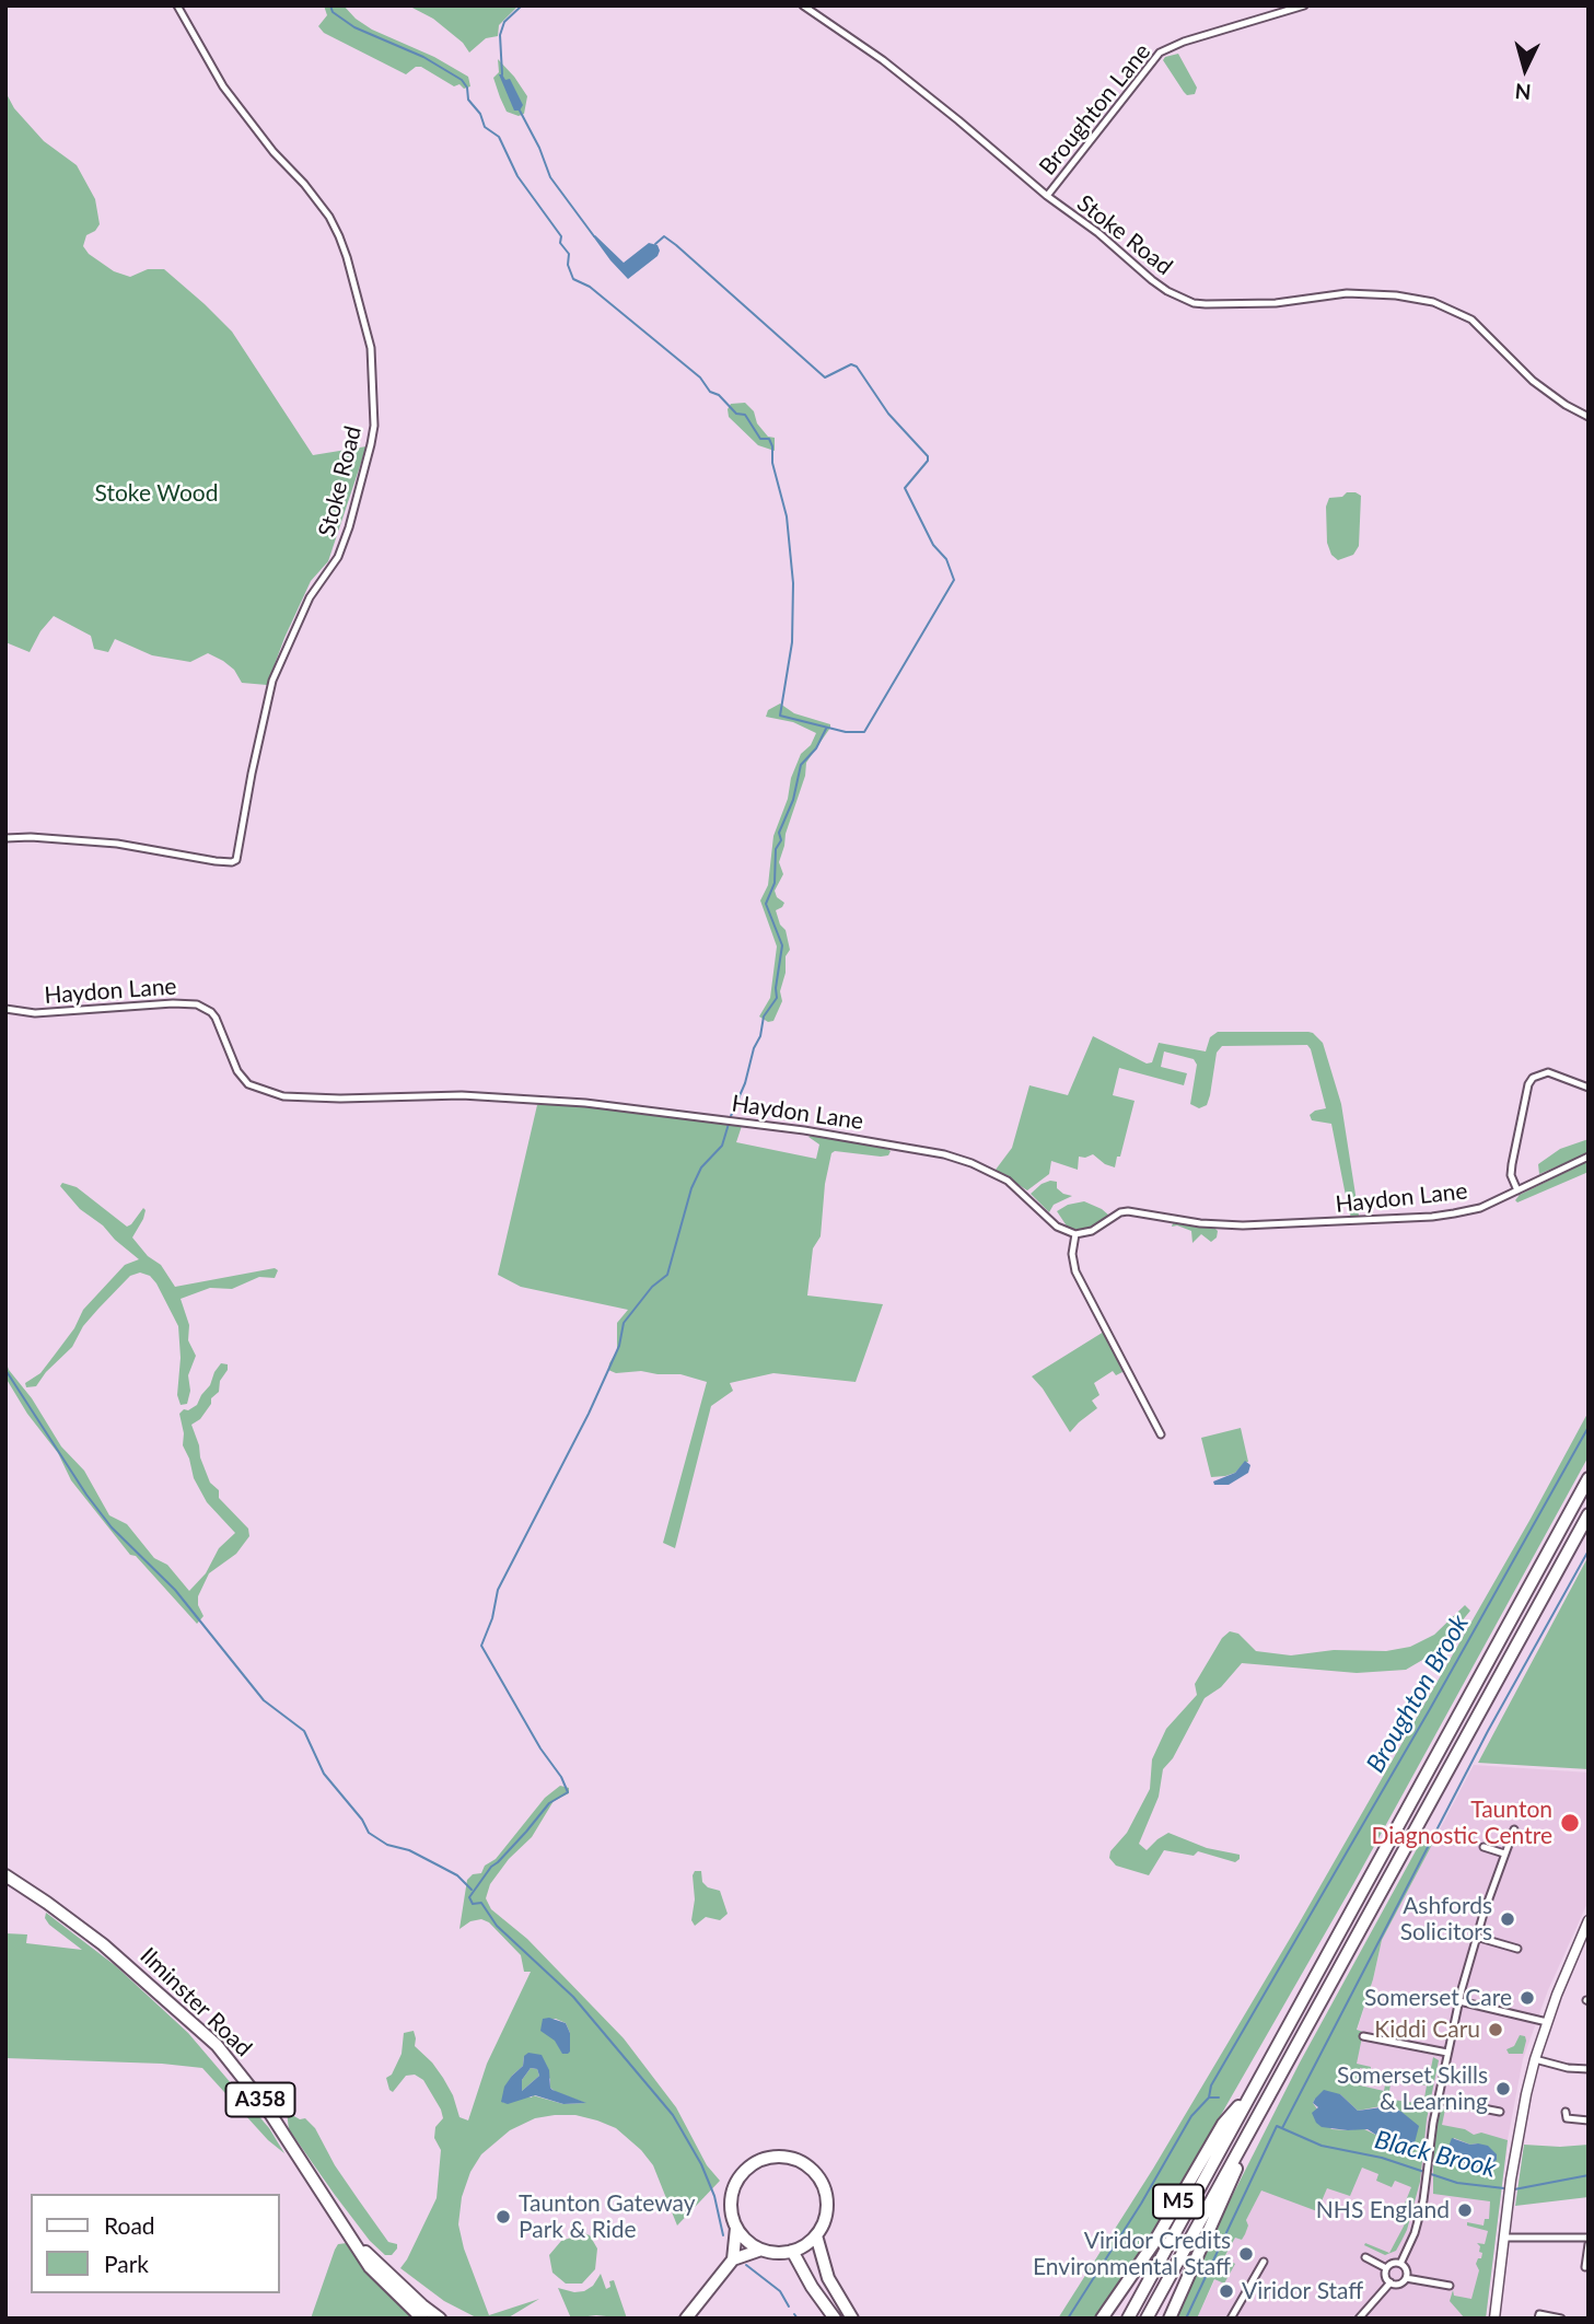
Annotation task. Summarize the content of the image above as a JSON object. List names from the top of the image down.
{
  "streets": {
    "highway": ["Ilminster Road", "A358", "M5"],
    "street": ["Broughton Lane", "Stoke Road", "Haydon Lane"]
  },
  "crossings": [
    ["Broughton Lane", "Stoke Road"]
  ],
  "water": ["Broughton Brook", "Black Brook"],
  "parks": ["Stoke Wood"],
  "places": [
    "Taunton Diagnostic Centre",
    "Ashfords Solicitors",
    "Somerset Care",
    "Kiddi Caru",
    "Somerset Skills & Learning",
    "NHS England",
    "Taunton Gateway Park & Ride",
    "Viridor Credits Environmental Staff",
    "Viridor Staff"
  ],
  "legend": ["Road", "Park"],
  "north": "bottom"
}
